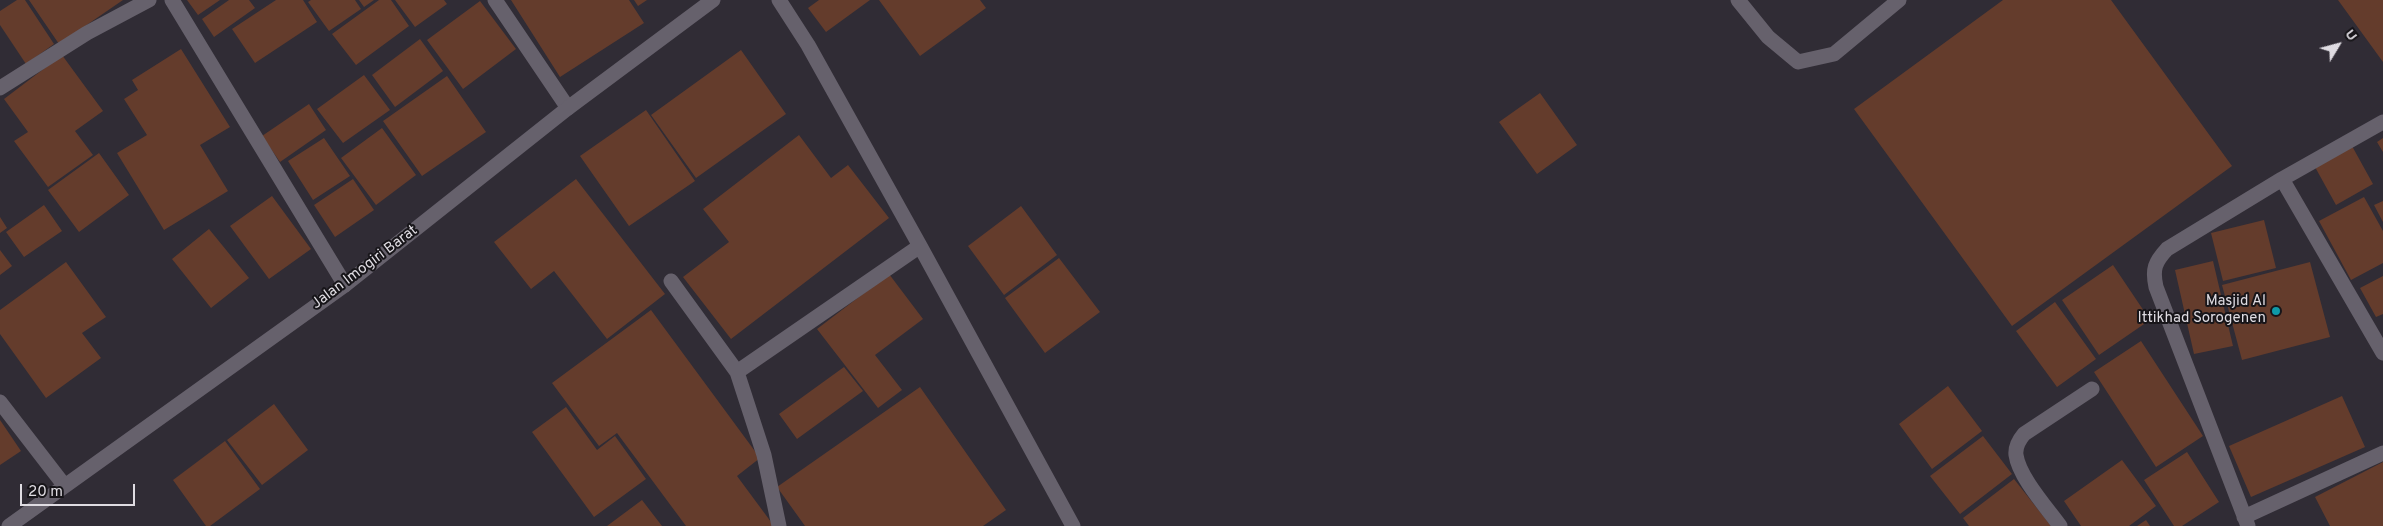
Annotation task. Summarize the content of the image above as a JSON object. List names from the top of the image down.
{
  "streets": {
    "street": ["Jalan Imogiri Barat"]
  },
  "places": ["Masjid Al Ittikhad Sorogenen"],
  "scale_bar": "20 m",
  "north": "top right"
}
